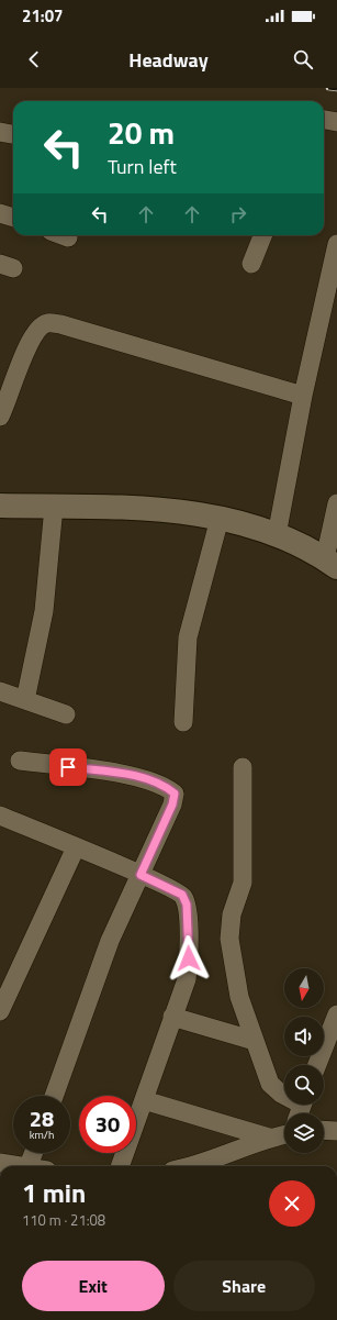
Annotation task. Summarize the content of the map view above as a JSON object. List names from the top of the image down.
{
  "north": "bottom",
  "page": {
    "status": "21:07",
    "header": "Headway",
    "turn": ["20 m", "Turn left"],
    "speed": "28 km/h",
    "limit": "30",
    "heading": ["1 min", "110 m · 21:08"],
    "buttons": ["Exit", "Share"]
  }
}
